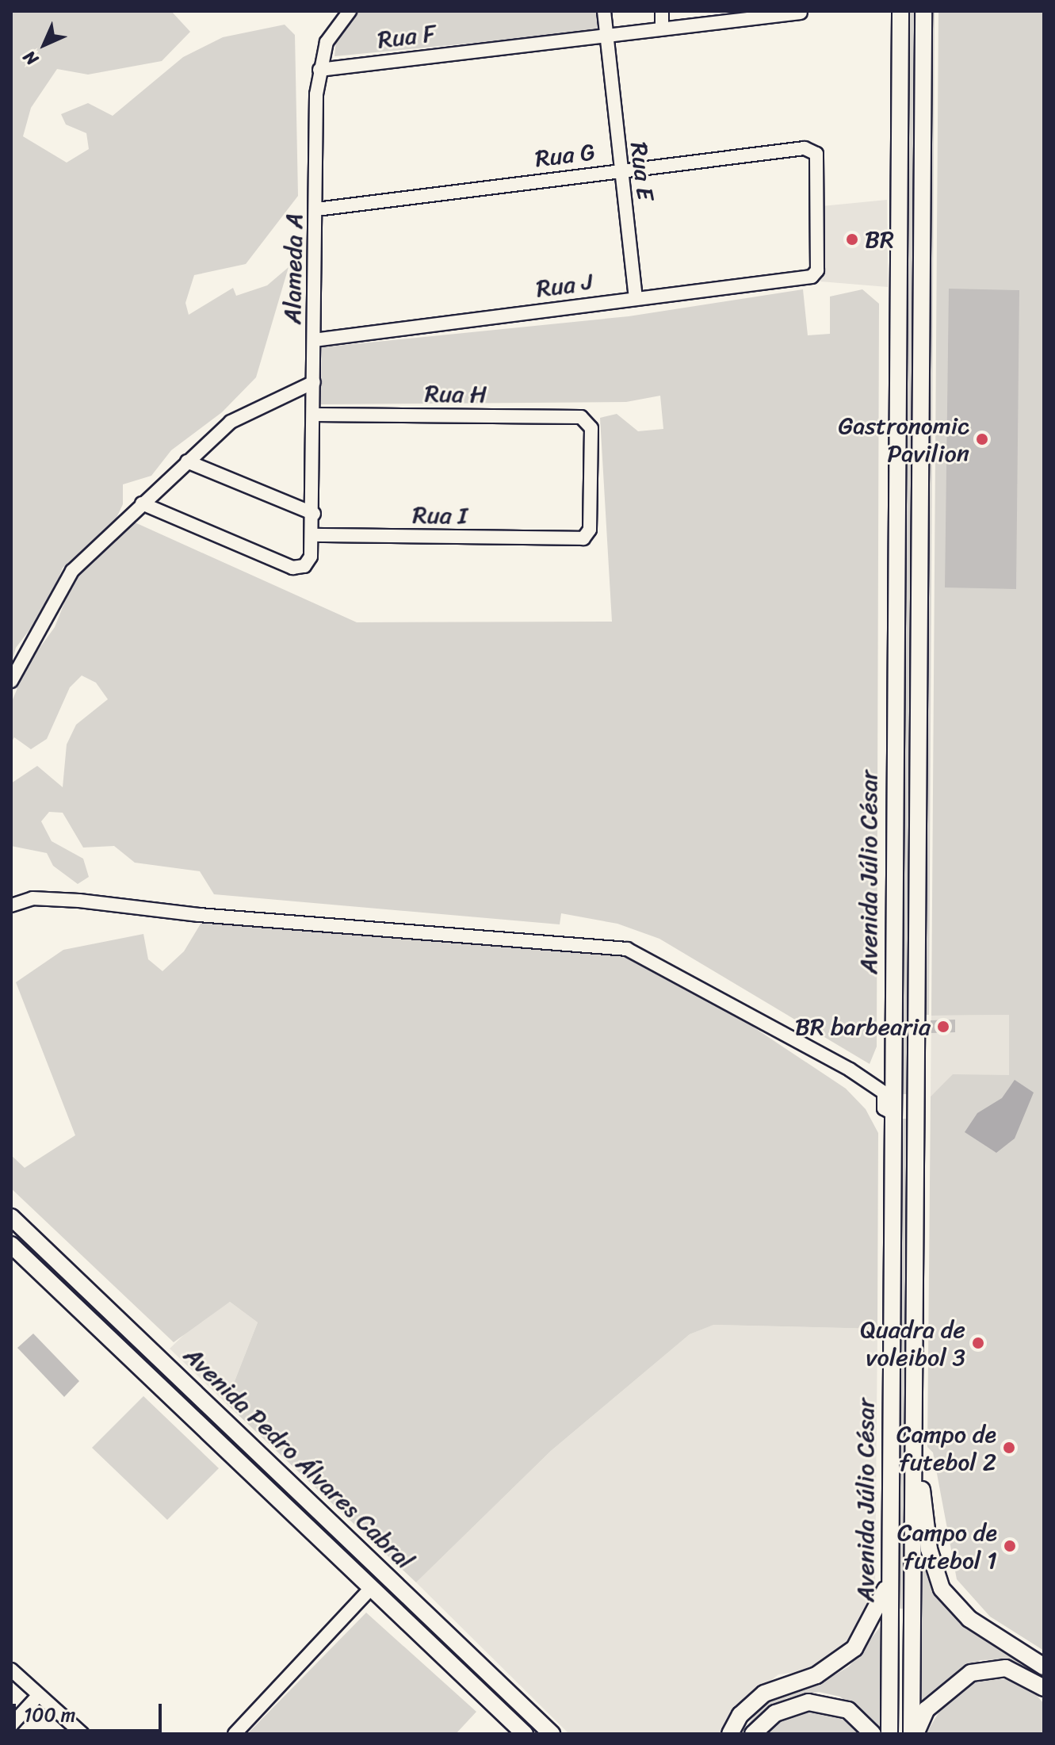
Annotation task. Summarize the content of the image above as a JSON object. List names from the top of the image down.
{
  "streets": {
    "main road": ["Avenida Júlio César", "Avenida Pedro Álvares Cabral"],
    "street": [
      "Rua F",
      "Rua G",
      "Rua E",
      "Alameda A",
      "Rua J",
      "Rua H",
      "Rua I"
    ]
  },
  "crossings": [
    ["Rua F", "Rua E"],
    ["Rua F", "Alameda A"],
    ["Rua G", "Rua E"],
    ["Rua G", "Alameda A"],
    ["Rua G", "Rua J"],
    ["Rua E", "Rua J"],
    ["Alameda A", "Rua J"],
    ["Alameda A", "Rua H"],
    ["Alameda A", "Rua I"],
    ["Rua H", "Rua I"]
  ],
  "places": [
    "BR",
    "Gastronomic Pavilion",
    "BR barbearia",
    "Quadra de voleibol 3",
    "Campo de futebol 2",
    "Campo de futebol 1"
  ],
  "scale_bar": "100 m",
  "north": "bottom left"
}
